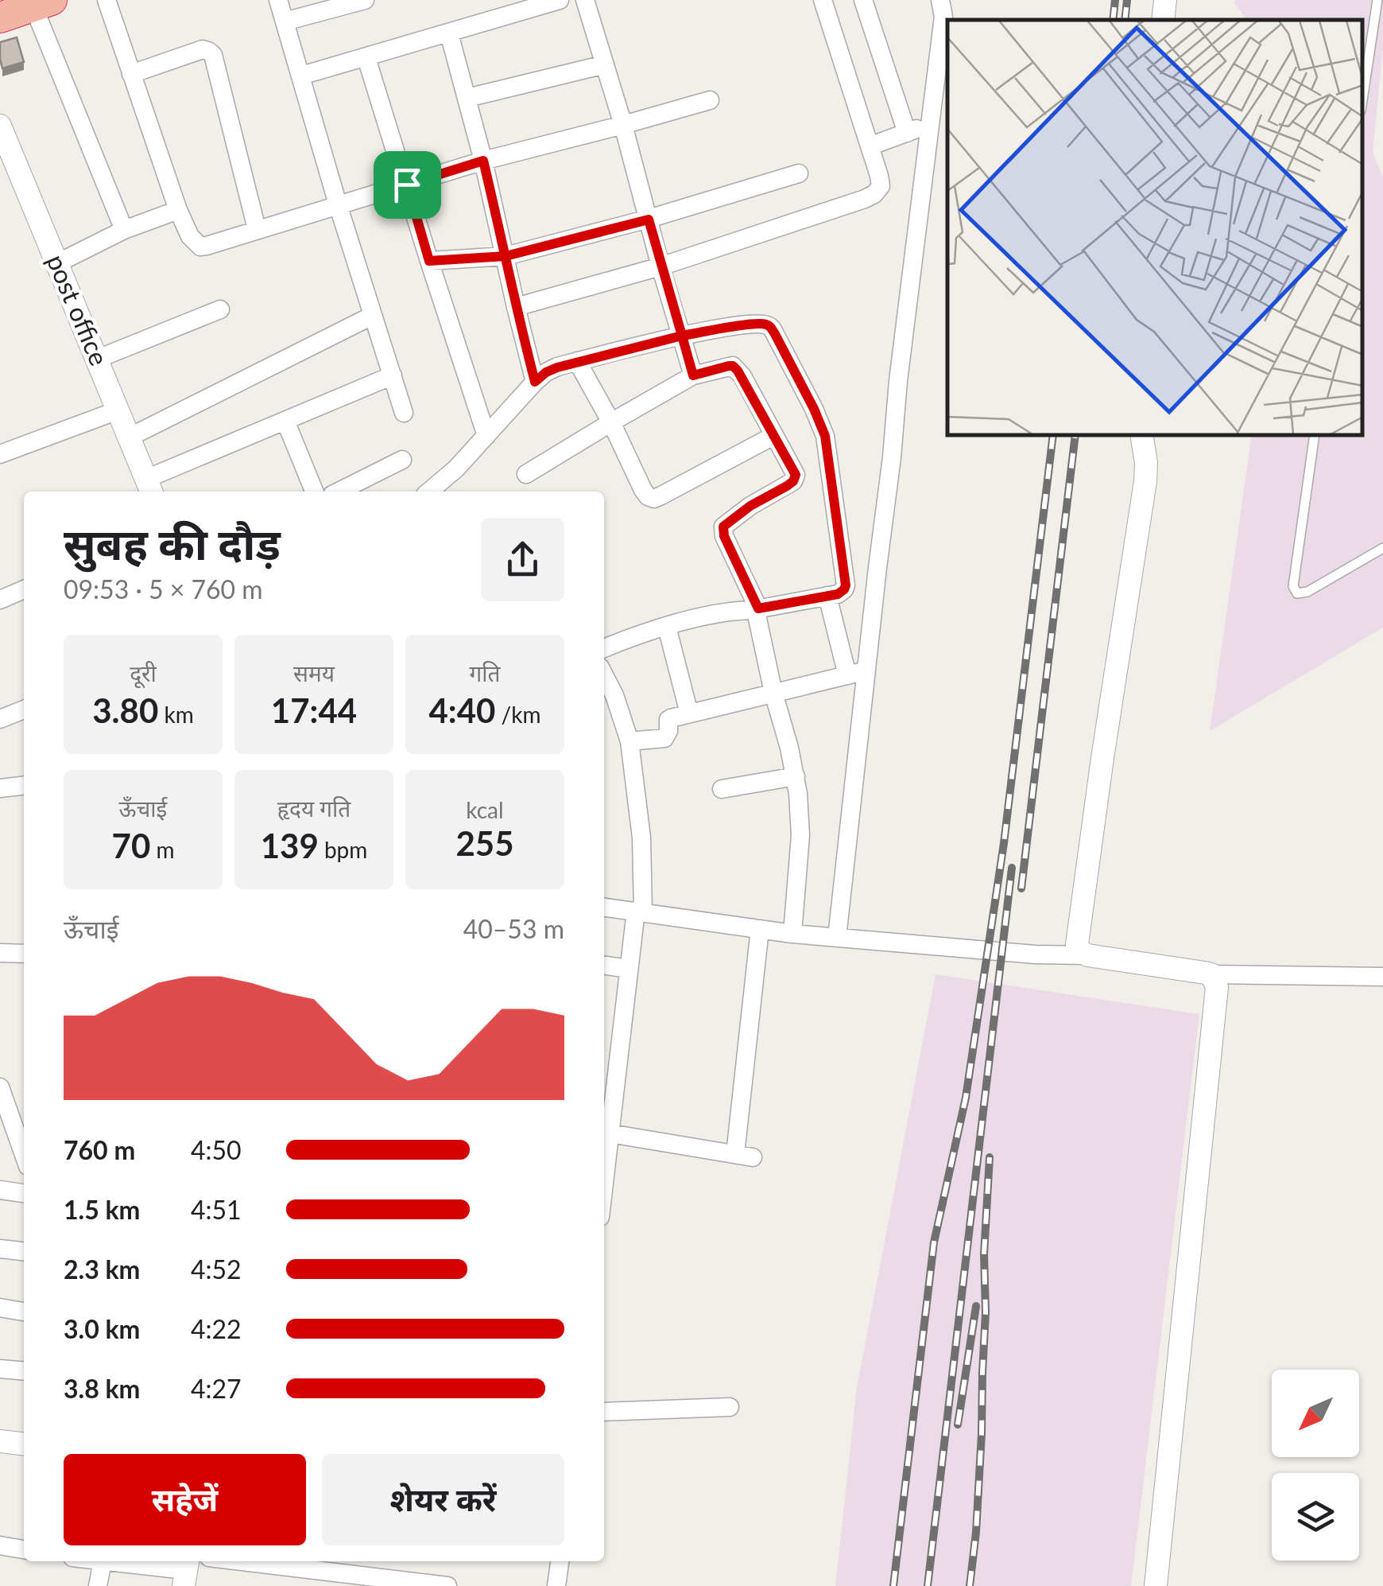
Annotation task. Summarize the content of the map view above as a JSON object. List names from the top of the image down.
{
  "streets": {
    "street": ["post office"]
  },
  "north": "bottom left",
  "page": {
    "heading": ["सुबह की दौड़", "09:53 · 5 × 760 m"],
    "stats": [
      ["दूरी", "3.80 km"],
      ["समय", "17:44"],
      ["गति", "4:40 /km"],
      ["ऊँचाई", "70 m"],
      ["हृदय गति", "139 bpm"],
      ["kcal", "255"]
    ],
    "chart": ["ऊँचाई", "40–53 m"],
    "list": [
      {
        "name": "760 m",
        "note": "4:50"
      },
      {
        "name": "1.5 km",
        "note": "4:51"
      },
      {
        "name": "2.3 km",
        "note": "4:52"
      },
      {
        "name": "3.0 km",
        "note": "4:22"
      },
      {
        "name": "3.8 km",
        "note": "4:27"
      }
    ],
    "buttons": ["सहेजें", "शेयर करें"]
  }
}
